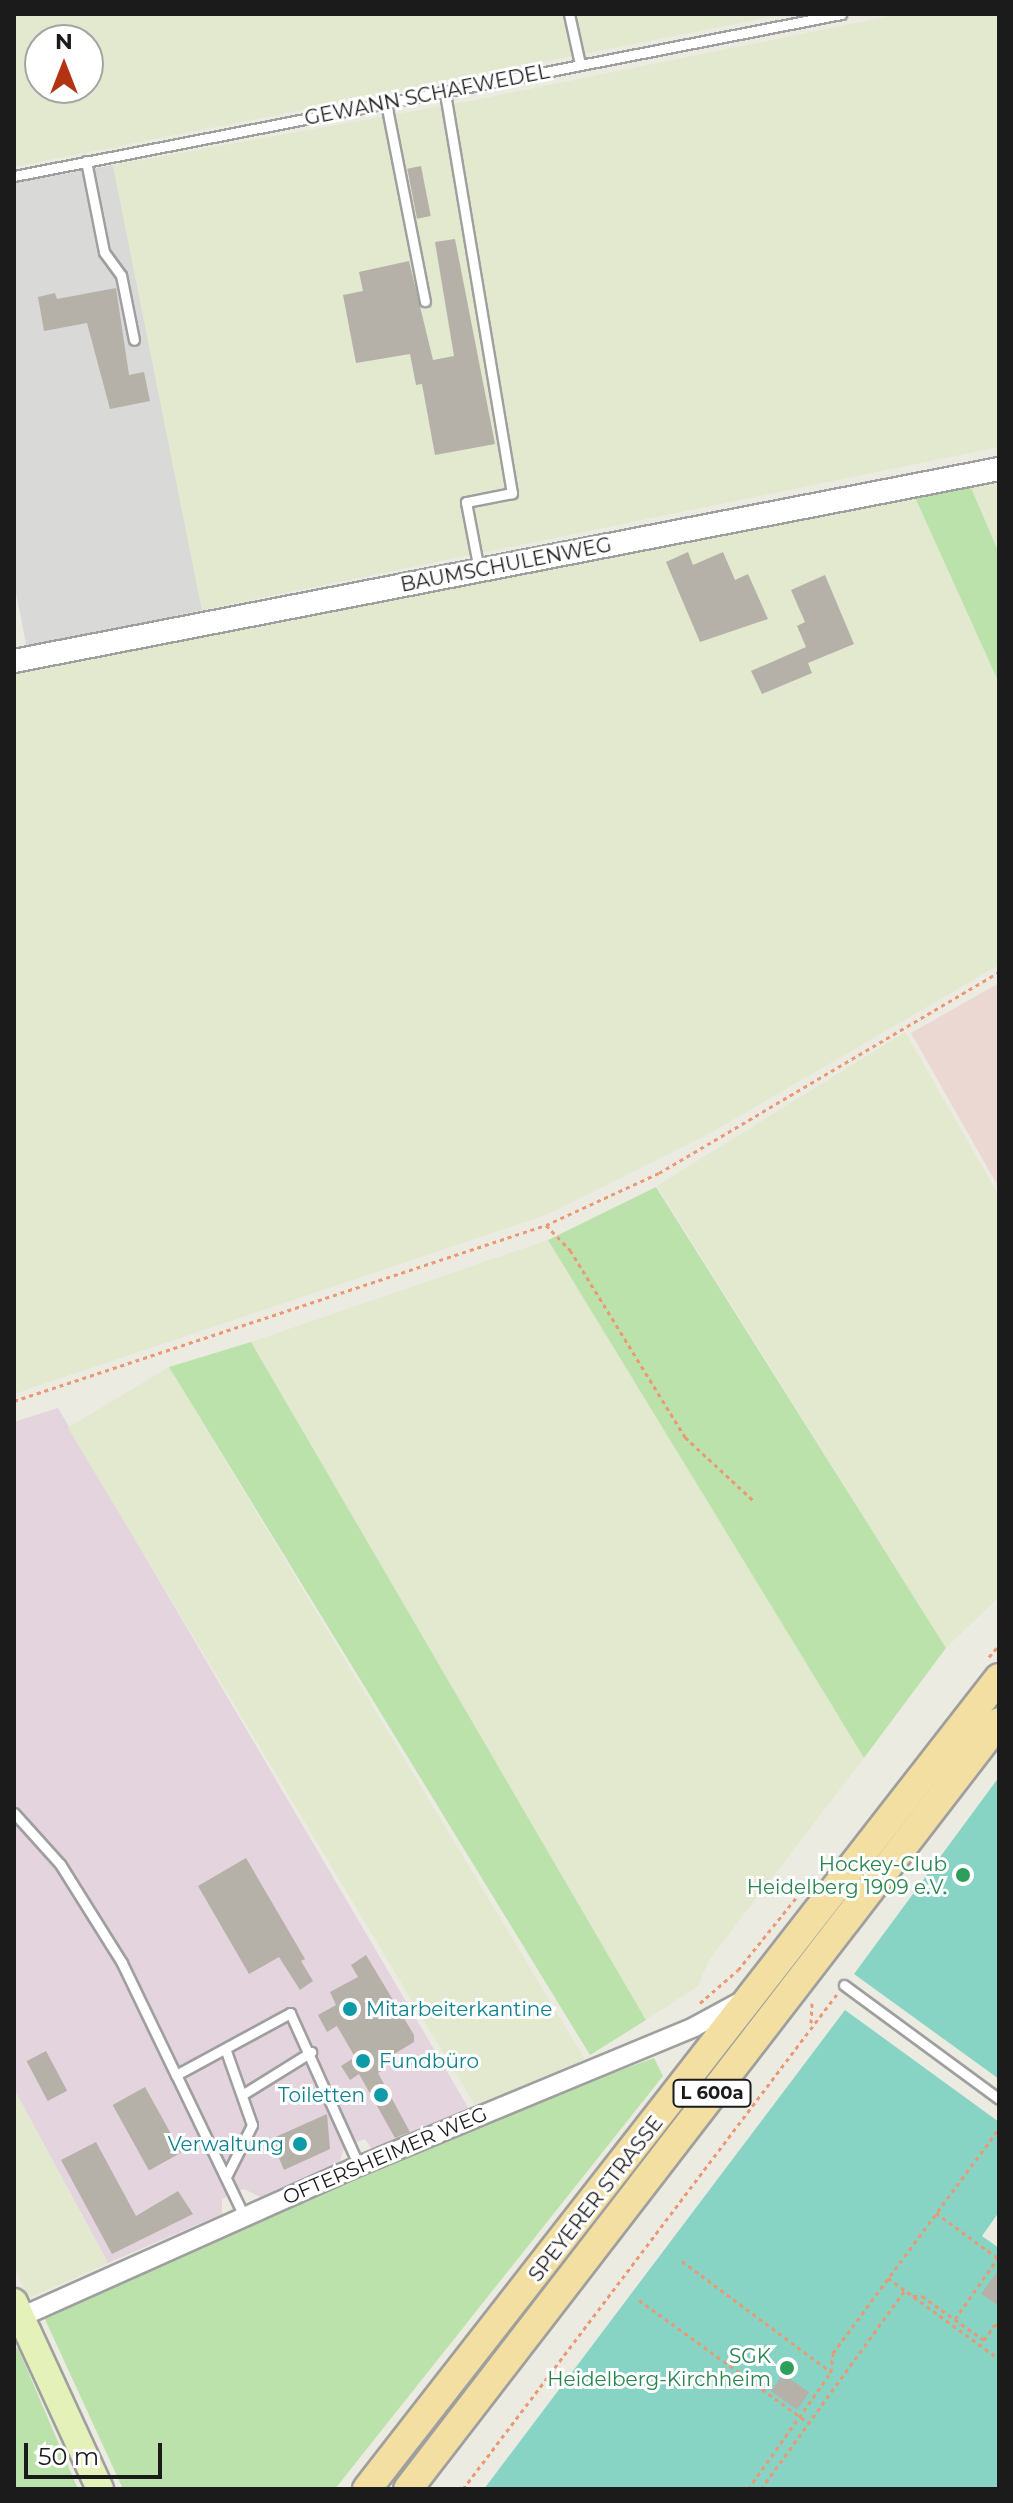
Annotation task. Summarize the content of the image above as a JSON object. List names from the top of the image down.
{
  "streets": {
    "main road": ["L 600a", "SPEYERER STRASSE"],
    "street": ["BAUMSCHULENWEG", "OFTERSHEIMER WEG"],
    "lane": ["GEWANN SCHAFWEDEL"]
  },
  "crossings": [
    ["OFTERSHEIMER WEG", "SPEYERER STRASSE"]
  ],
  "places": [
    "Hockey-Club Heidelberg 1909 e.V.",
    "Mitarbeiterkantine",
    "Fundbüro",
    "Toiletten",
    "Verwaltung",
    "SGK Heidelberg-Kirchheim"
  ],
  "scale_bar": "50 m",
  "north": "top"
}
